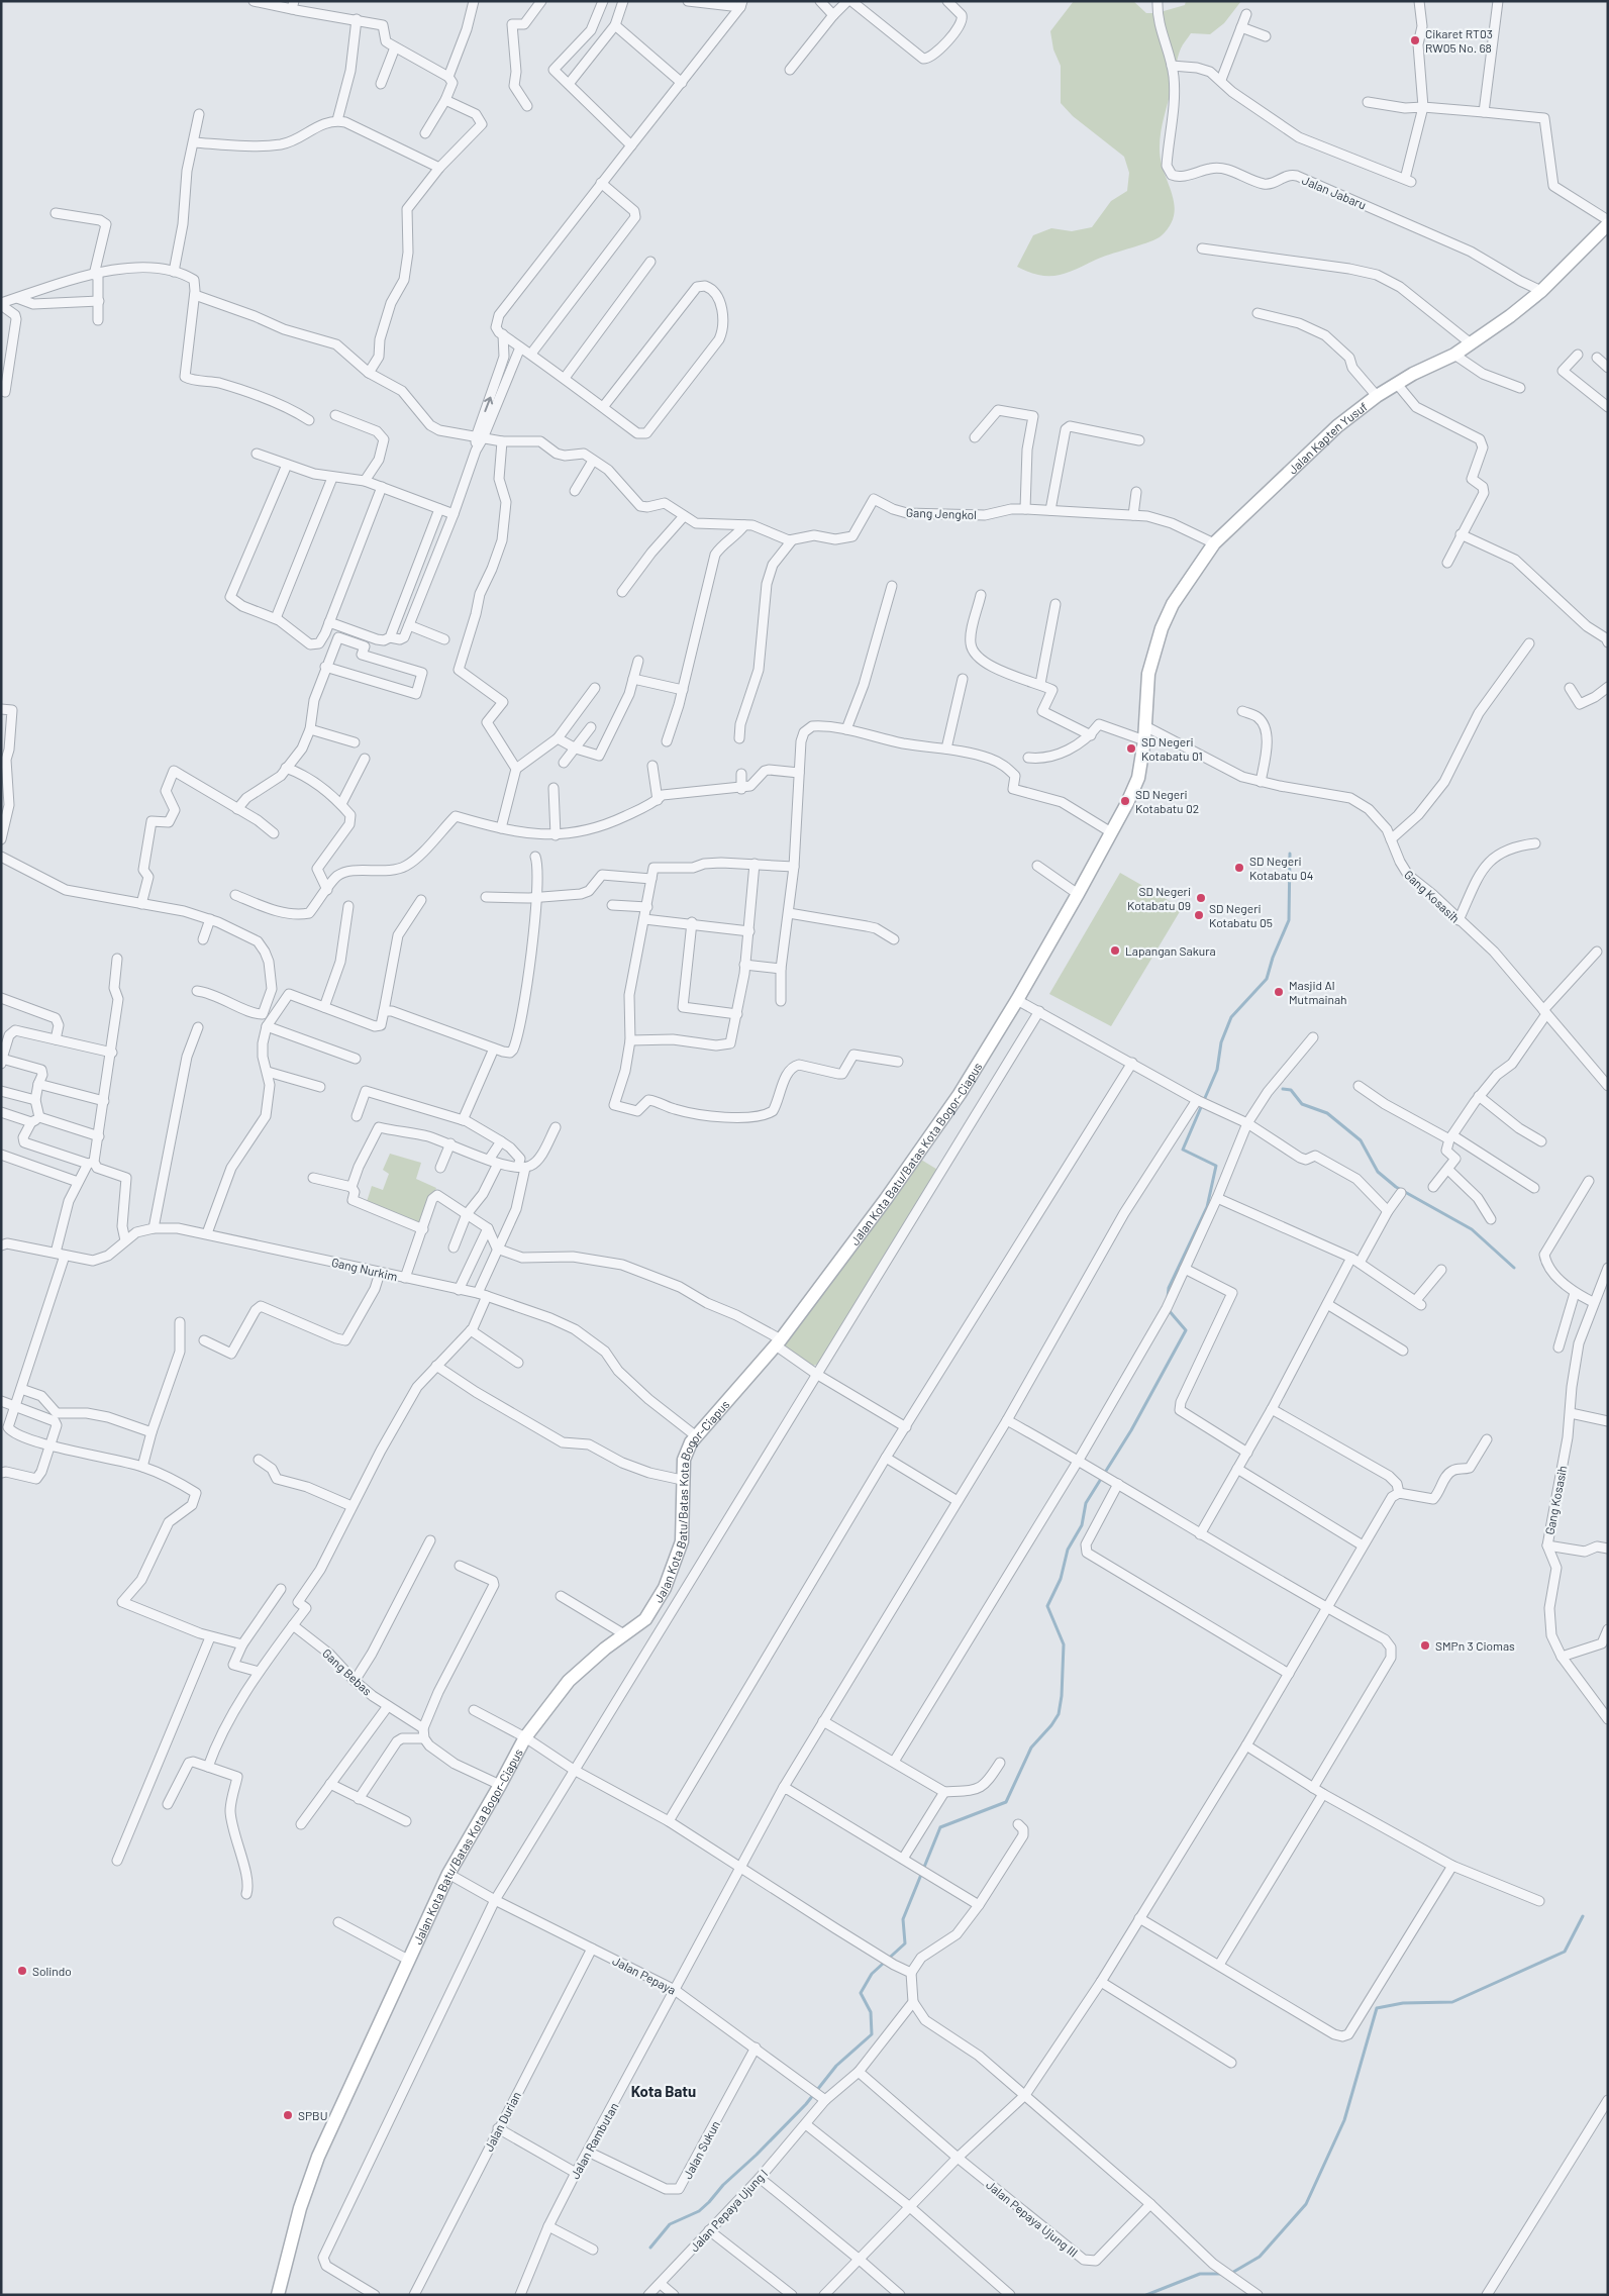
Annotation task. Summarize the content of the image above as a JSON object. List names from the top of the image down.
{
  "streets": {
    "main road": ["Jalan Kapten Yusuf", "Jalan Kota Batu/Batas Kota Bogor–Ciapus"],
    "street": [
      "Jalan Jabaru",
      "Gang Jengkol",
      "Gang Kosasih",
      "Gang Nurkim",
      "Gang Bebas",
      "Jalan Pepaya",
      "Jalan Durian",
      "Jalan Rambutan",
      "Jalan Sukun",
      "Jalan Pepaya Ujung I",
      "Jalan Pepaya Ujung III"
    ]
  },
  "crossings": [
    ["Jalan Jabaru", "Jalan Kapten Yusuf"],
    ["Jalan Kapten Yusuf", "Gang Jengkol"],
    ["Jalan Kapten Yusuf", "Gang Kosasih"],
    ["Jalan Kapten Yusuf", "Jalan Kota Batu/Batas Kota Bogor–Ciapus"],
    ["Gang Kosasih", "Jalan Kota Batu/Batas Kota Bogor–Ciapus"],
    ["Jalan Kota Batu/Batas Kota Bogor–Ciapus", "Gang Nurkim"],
    ["Jalan Kota Batu/Batas Kota Bogor–Ciapus", "Jalan Pepaya"],
    ["Jalan Pepaya", "Jalan Durian"],
    ["Jalan Pepaya", "Jalan Rambutan"],
    ["Jalan Pepaya", "Jalan Sukun"],
    ["Jalan Pepaya", "Jalan Pepaya Ujung I"],
    ["Jalan Rambutan", "Jalan Sukun"],
    ["Jalan Pepaya Ujung I", "Jalan Pepaya Ujung III"]
  ],
  "districts": ["Kota Batu"],
  "places": [
    "Cikaret RT03 RW05 No. 68",
    "SD Negeri Kotabatu 01",
    "SD Negeri Kotabatu 02",
    "SD Negeri Kotabatu 04",
    "SD Negeri Kotabatu 09",
    "SD Negeri Kotabatu 05",
    "Lapangan Sakura",
    "Masjid Al Mutmainah",
    "SMPn 3 Ciomas",
    "Solindo",
    "SPBU"
  ]
}
